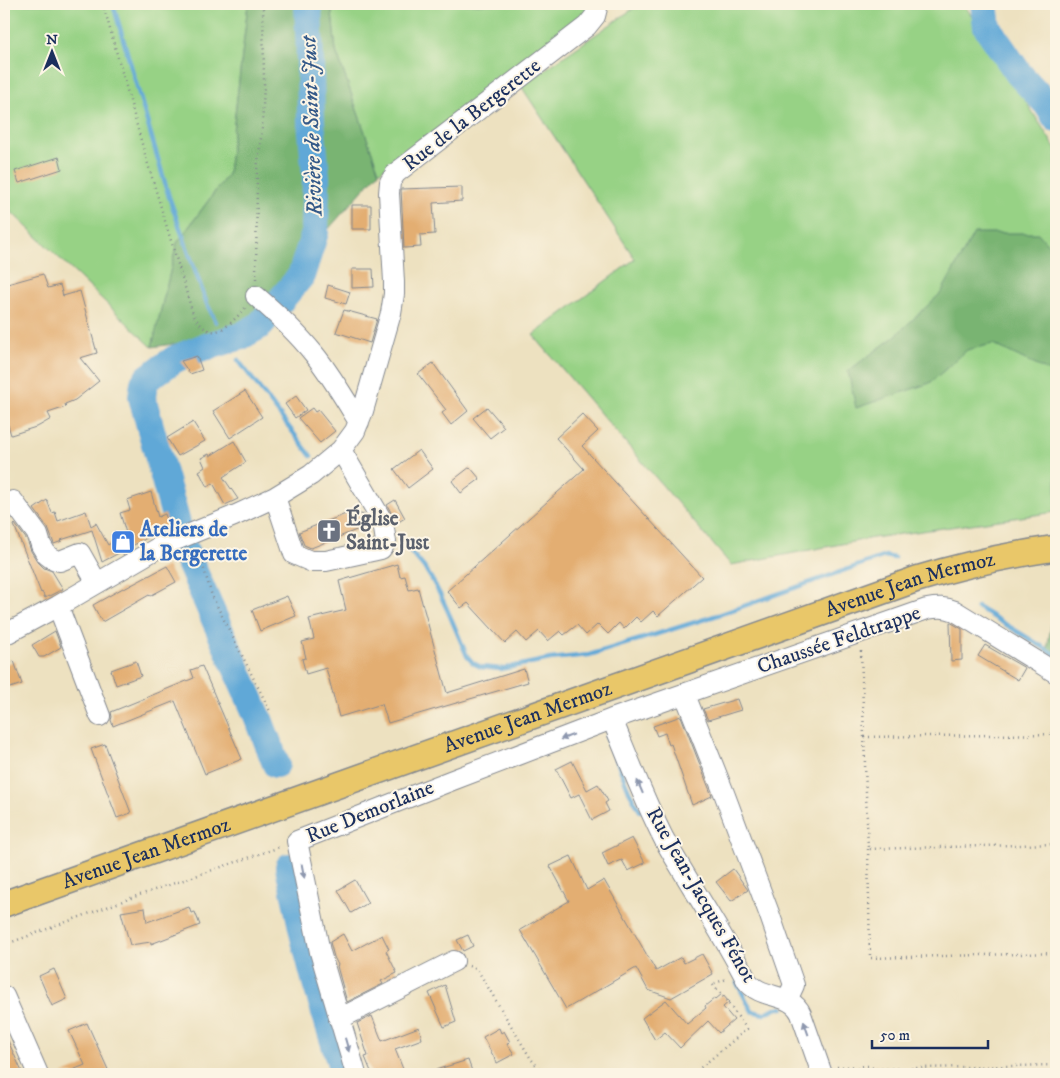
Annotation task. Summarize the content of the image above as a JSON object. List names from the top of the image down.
{
  "streets": {
    "main road": ["Avenue Jean Mermoz"],
    "street": [
      "Rue de la Bergerette",
      "Chaussée Feldtrappe",
      "Rue Demorlaine",
      "Rue Jean-Jacques Fénot"
    ]
  },
  "crossings": [
    ["Chaussée Feldtrappe", "Rue Demorlaine"],
    ["Chaussée Feldtrappe", "Rue Jean-Jacques Fénot"],
    ["Rue Demorlaine", "Rue Jean-Jacques Fénot"]
  ],
  "water": ["Rivière de Saint-Just"],
  "places": {
    "church": ["Église Saint-Just"],
    "shop": ["Ateliers de la Bergerette"]
  },
  "scale_bar": "50 m",
  "north": "top"
}
